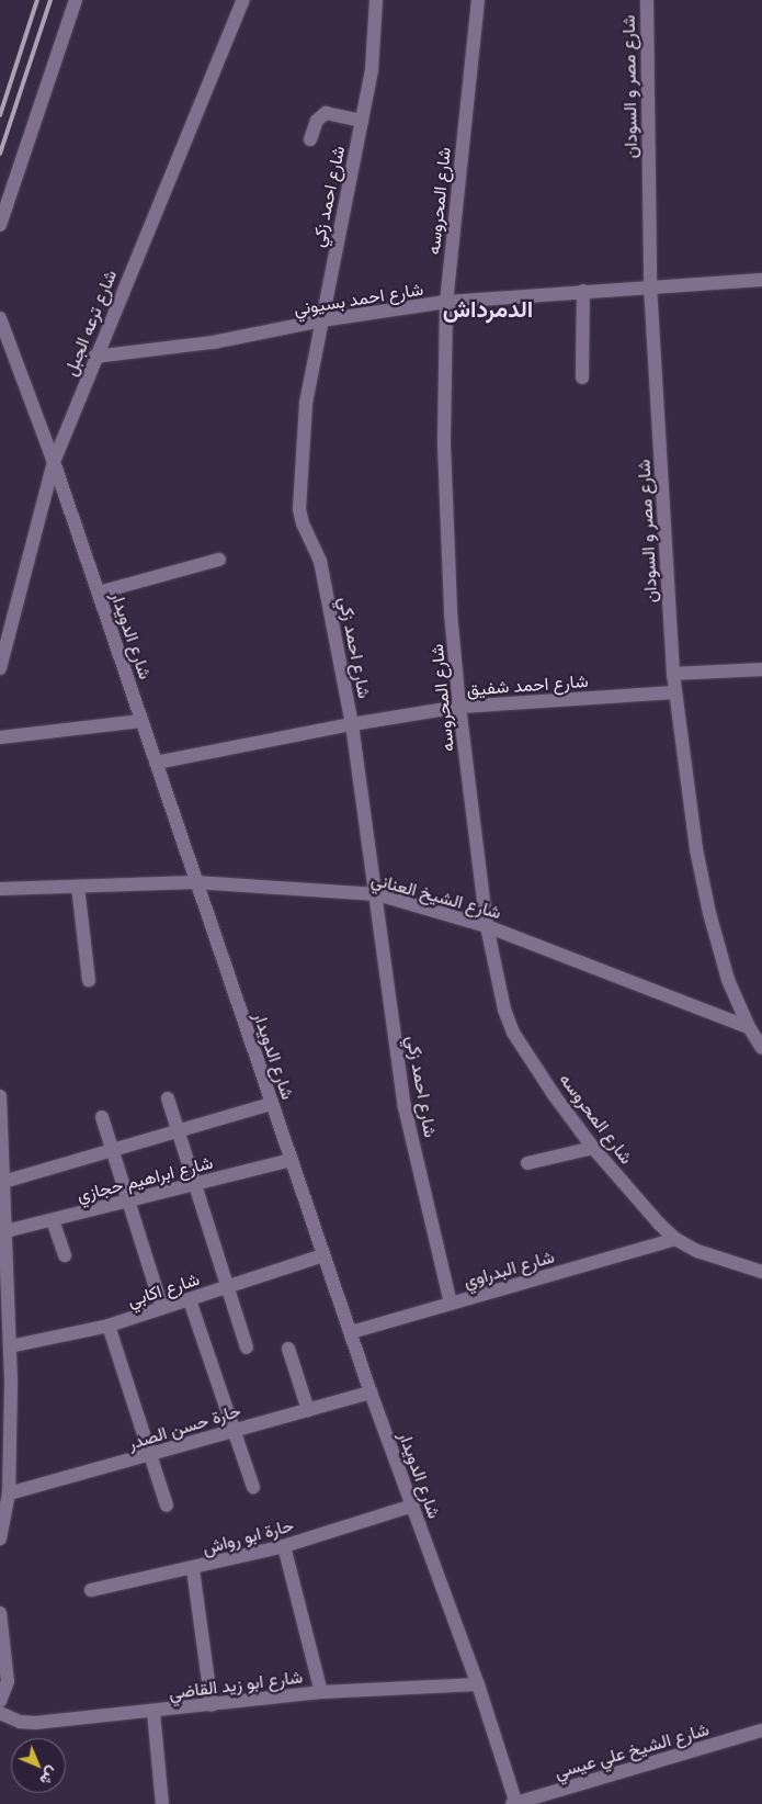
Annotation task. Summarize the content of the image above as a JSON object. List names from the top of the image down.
{
  "streets": {
    "street": [
      "شارع مصر و السودان",
      "شارع احمد زكي",
      "شارع المحروسه",
      "شارع احمد بسيوني",
      "شارع ترعه الجبل",
      "شارع الدويدار",
      "شارع احمد شفيق",
      "شارع الشيخ العناني",
      "شارع ابراهيم حجازي",
      "شارع البدراوي",
      "شارع اكابي",
      "حارة حسن الصدر",
      "حارة ابو رواش",
      "شارع ابو زيد القاضي",
      "شارع الشيخ علي عيسي"
    ]
  },
  "crossings": [
    ["شارع مصر و السودان", "شارع احمد بسيوني"],
    ["شارع مصر و السودان", "شارع احمد شفيق"],
    ["شارع مصر و السودان", "شارع الشيخ العناني"],
    ["شارع احمد زكي", "شارع احمد بسيوني"],
    ["شارع احمد زكي", "شارع احمد شفيق"],
    ["شارع احمد زكي", "شارع الشيخ العناني"],
    ["شارع احمد زكي", "شارع البدراوي"],
    ["شارع المحروسه", "شارع احمد بسيوني"],
    ["شارع المحروسه", "شارع احمد شفيق"],
    ["شارع المحروسه", "شارع الشيخ العناني"],
    ["شارع المحروسه", "شارع البدراوي"],
    ["شارع احمد بسيوني", "شارع ترعه الجبل"],
    ["شارع ترعه الجبل", "شارع الدويدار"],
    ["شارع الدويدار", "شارع احمد شفيق"],
    ["شارع الدويدار", "شارع الشيخ العناني"],
    ["شارع الدويدار", "شارع ابراهيم حجازي"],
    ["شارع الدويدار", "شارع البدراوي"],
    ["شارع الدويدار", "شارع اكابي"],
    ["شارع الدويدار", "حارة حسن الصدر"],
    ["شارع الدويدار", "حارة ابو رواش"],
    ["شارع الدويدار", "شارع ابو زيد القاضي"],
    ["شارع الدويدار", "شارع الشيخ علي عيسي"]
  ],
  "districts": ["الدمرداش"],
  "north": "bottom right"
}
